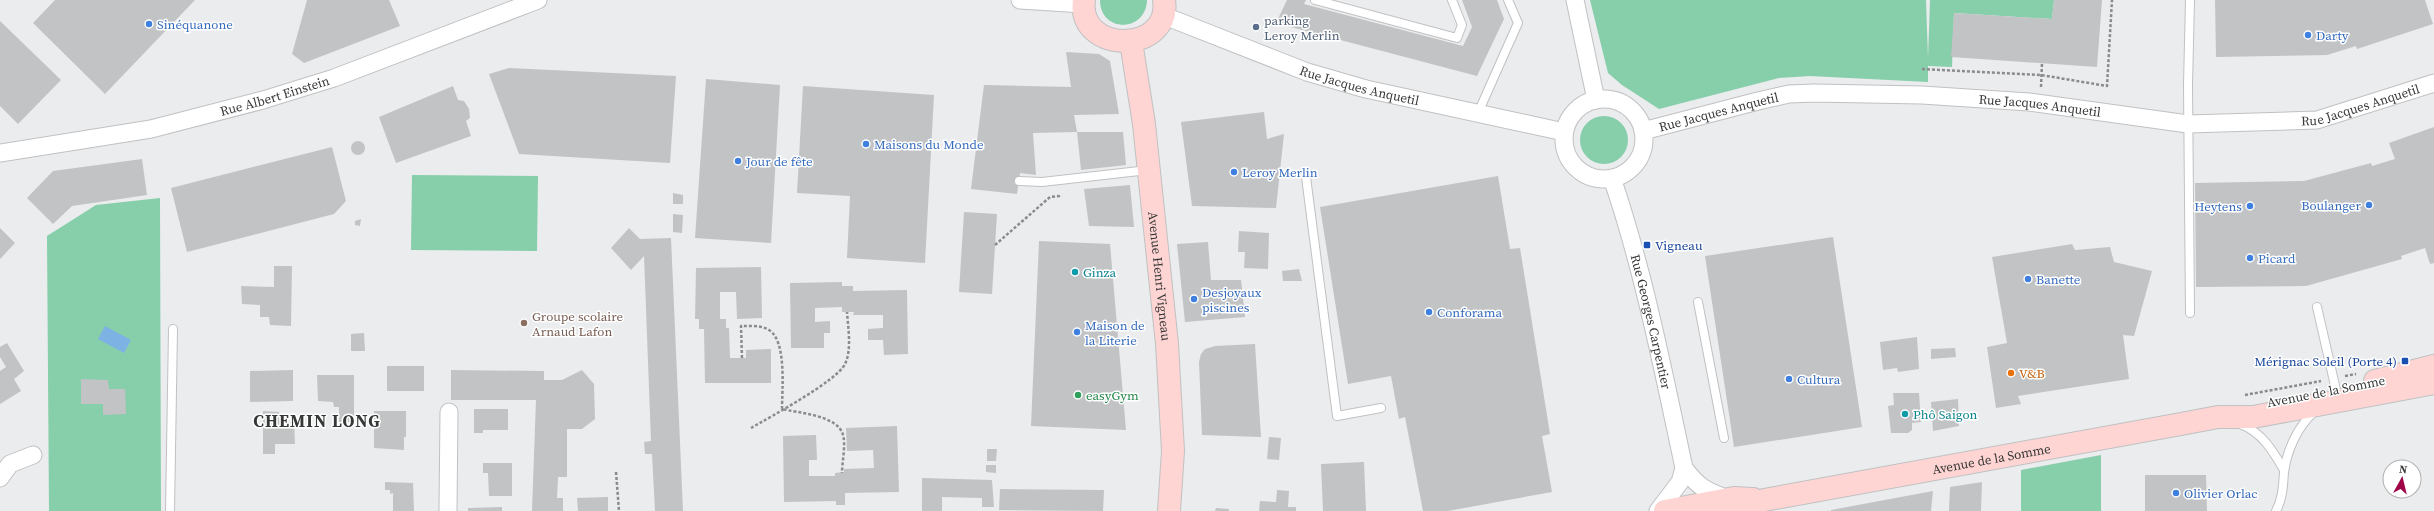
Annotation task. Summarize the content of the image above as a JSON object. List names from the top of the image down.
{
  "streets": {
    "main road": ["Avenue Henri Vigneau", "Avenue de la Somme"],
    "street": ["Rue Jacques Anquetil", "Rue Albert Einstein", "Rue Georges Carpentier"]
  },
  "crossings": [
    ["Rue Jacques Anquetil", "Rue Georges Carpentier"]
  ],
  "districts": ["CHEMIN LONG"],
  "places": {
    "other": [
      "Sinéquanone",
      "parking Leroy Merlin",
      "Darty",
      "Maisons du Monde",
      "Jour de fête",
      "Leroy Merlin",
      "Boulanger",
      "Heytens",
      "Picard",
      "Ginza",
      "Banette",
      "Desjoyaux piscines",
      "Conforama",
      "Groupe scolaire Arnaud Lafon",
      "Maison de la Literie",
      "V&B",
      "Cultura",
      "easyGym",
      "Phô Saigon",
      "Olivier Orlac"
    ],
    "transit": ["Vigneau", "Mérignac Soleil (Porte 4)"]
  },
  "north": "top"
}
